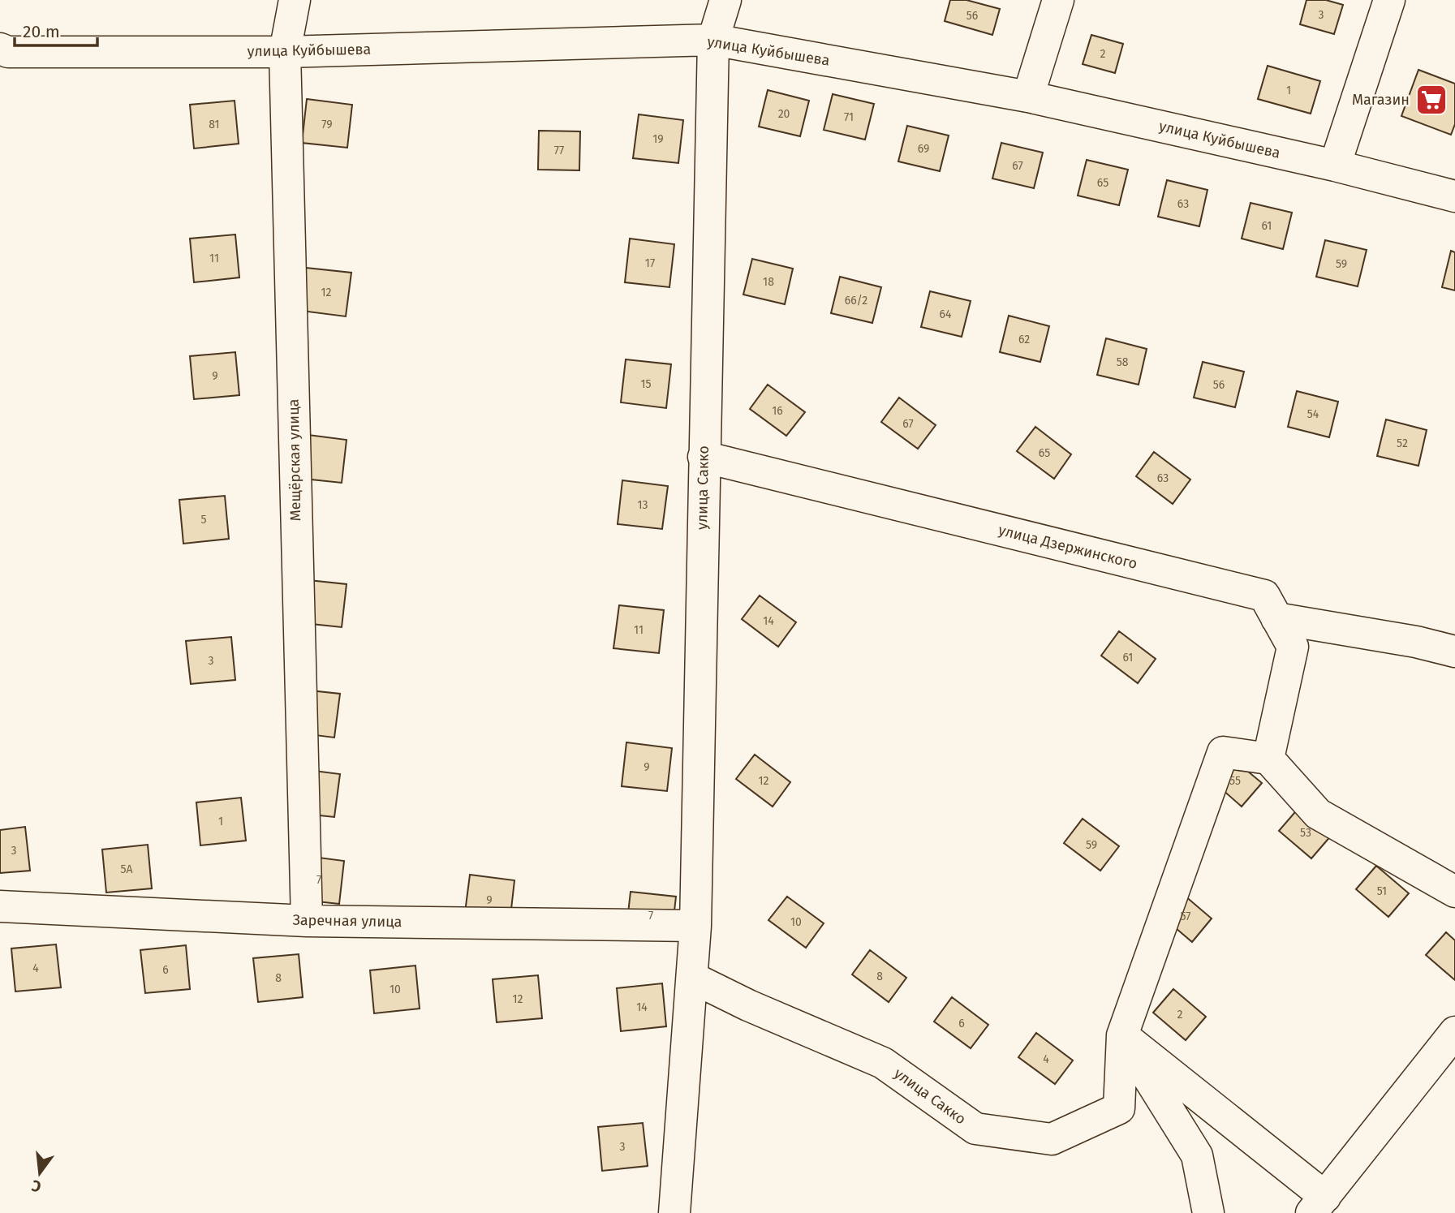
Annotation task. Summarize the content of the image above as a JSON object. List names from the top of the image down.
{
  "streets": {
    "street": [
      "улица Куйбышева",
      "Мещёрская улица",
      "улица Сакко",
      "улица Дзержинского",
      "Заречная улица"
    ]
  },
  "crossings": [
    ["улица Куйбышева", "Мещёрская улица"],
    ["улица Куйбышева", "улица Сакко"],
    ["Мещёрская улица", "Заречная улица"],
    ["улица Сакко", "улица Дзержинского"],
    ["улица Сакко", "Заречная улица"]
  ],
  "places": {
    "supermarket": ["Магазин"]
  },
  "house_numbers": [
    "3",
    "56",
    "2",
    "1",
    "20",
    "71",
    "81",
    "79",
    "19",
    "69",
    "77",
    "67",
    "65",
    "63",
    "61",
    "11",
    "17",
    "59",
    "18",
    "12",
    "66/2",
    "64",
    "62",
    "58",
    "9",
    "15",
    "56",
    "16",
    "54",
    "67",
    "52",
    "65",
    "63",
    "13",
    "5",
    "14",
    "11",
    "61",
    "3",
    "9",
    "12",
    "55",
    "1",
    "53",
    "59",
    "3",
    "5А",
    "7",
    "51",
    "9",
    "7",
    "57",
    "10",
    "4",
    "6",
    "8",
    "8",
    "10",
    "12",
    "14",
    "2",
    "6",
    "4",
    "3"
  ],
  "scale_bar": "20 m",
  "north": "bottom"
}
